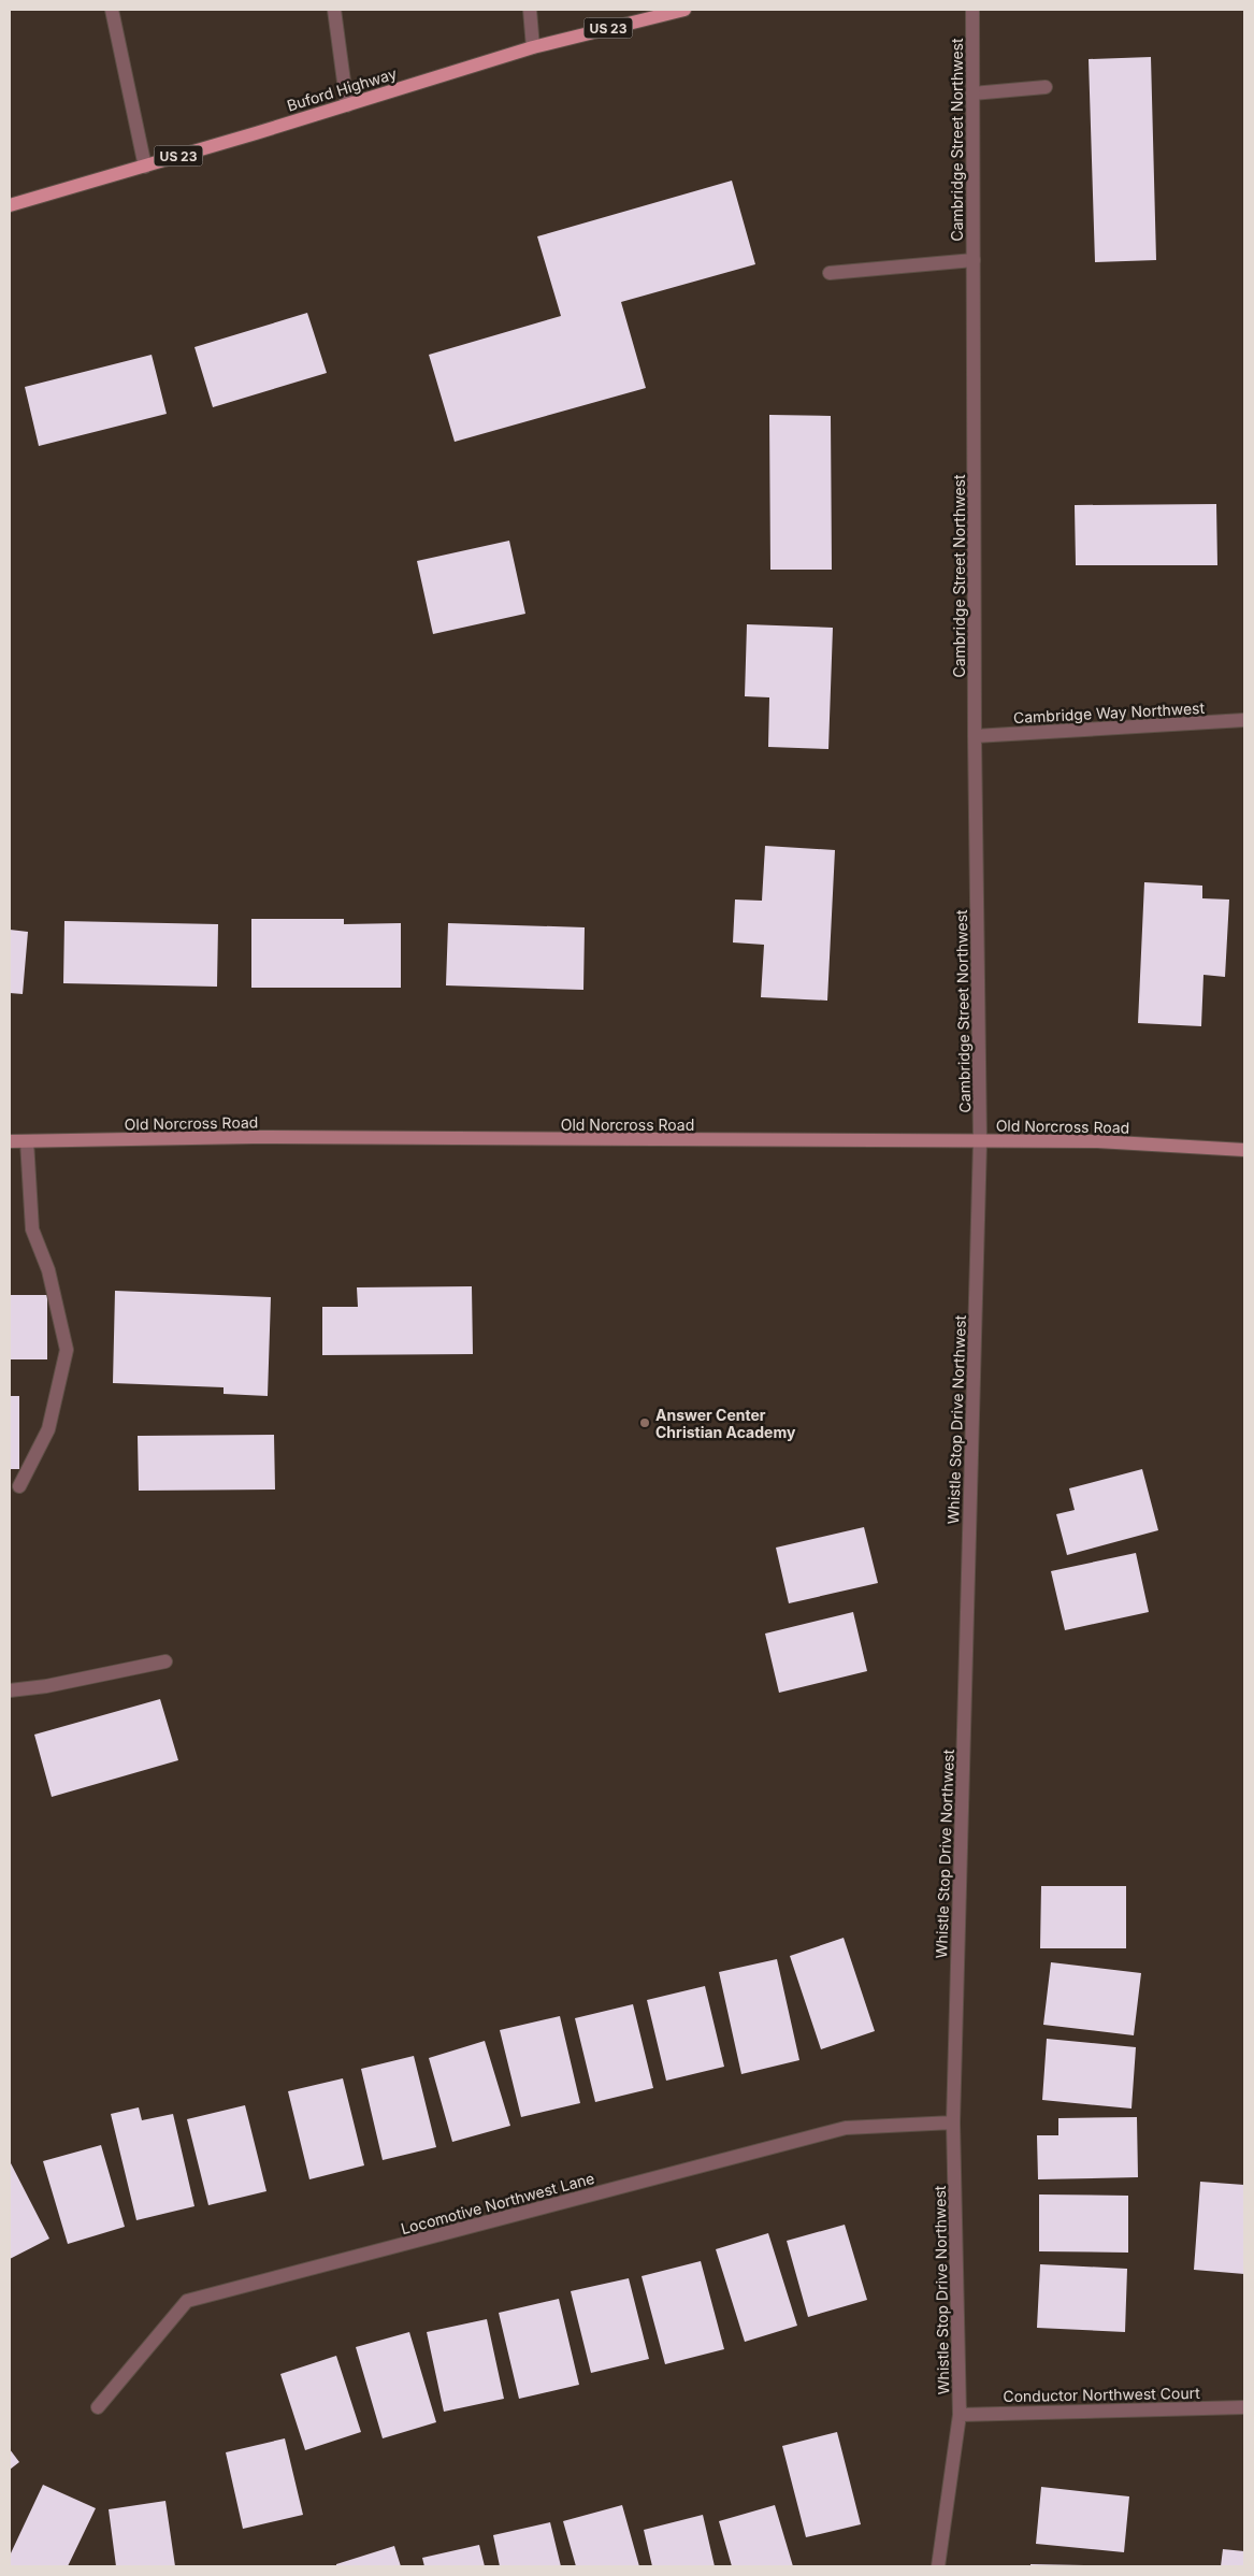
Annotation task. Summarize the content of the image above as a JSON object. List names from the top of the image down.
{
  "streets": {
    "main road": ["US 23", "Buford Highway"],
    "street": [
      "Cambridge Street Northwest",
      "Cambridge Way Northwest",
      "Old Norcross Road",
      "Whistle Stop Drive Northwest",
      "Locomotive Northwest Lane",
      "Conductor Northwest Court"
    ]
  },
  "crossings": [
    ["Cambridge Street Northwest", "Cambridge Way Northwest"],
    ["Cambridge Street Northwest", "Old Norcross Road"],
    ["Cambridge Street Northwest", "Whistle Stop Drive Northwest"],
    ["Old Norcross Road", "Whistle Stop Drive Northwest"],
    ["Whistle Stop Drive Northwest", "Locomotive Northwest Lane"],
    ["Whistle Stop Drive Northwest", "Conductor Northwest Court"]
  ],
  "places": ["Answer Center Christian Academy"]
}
